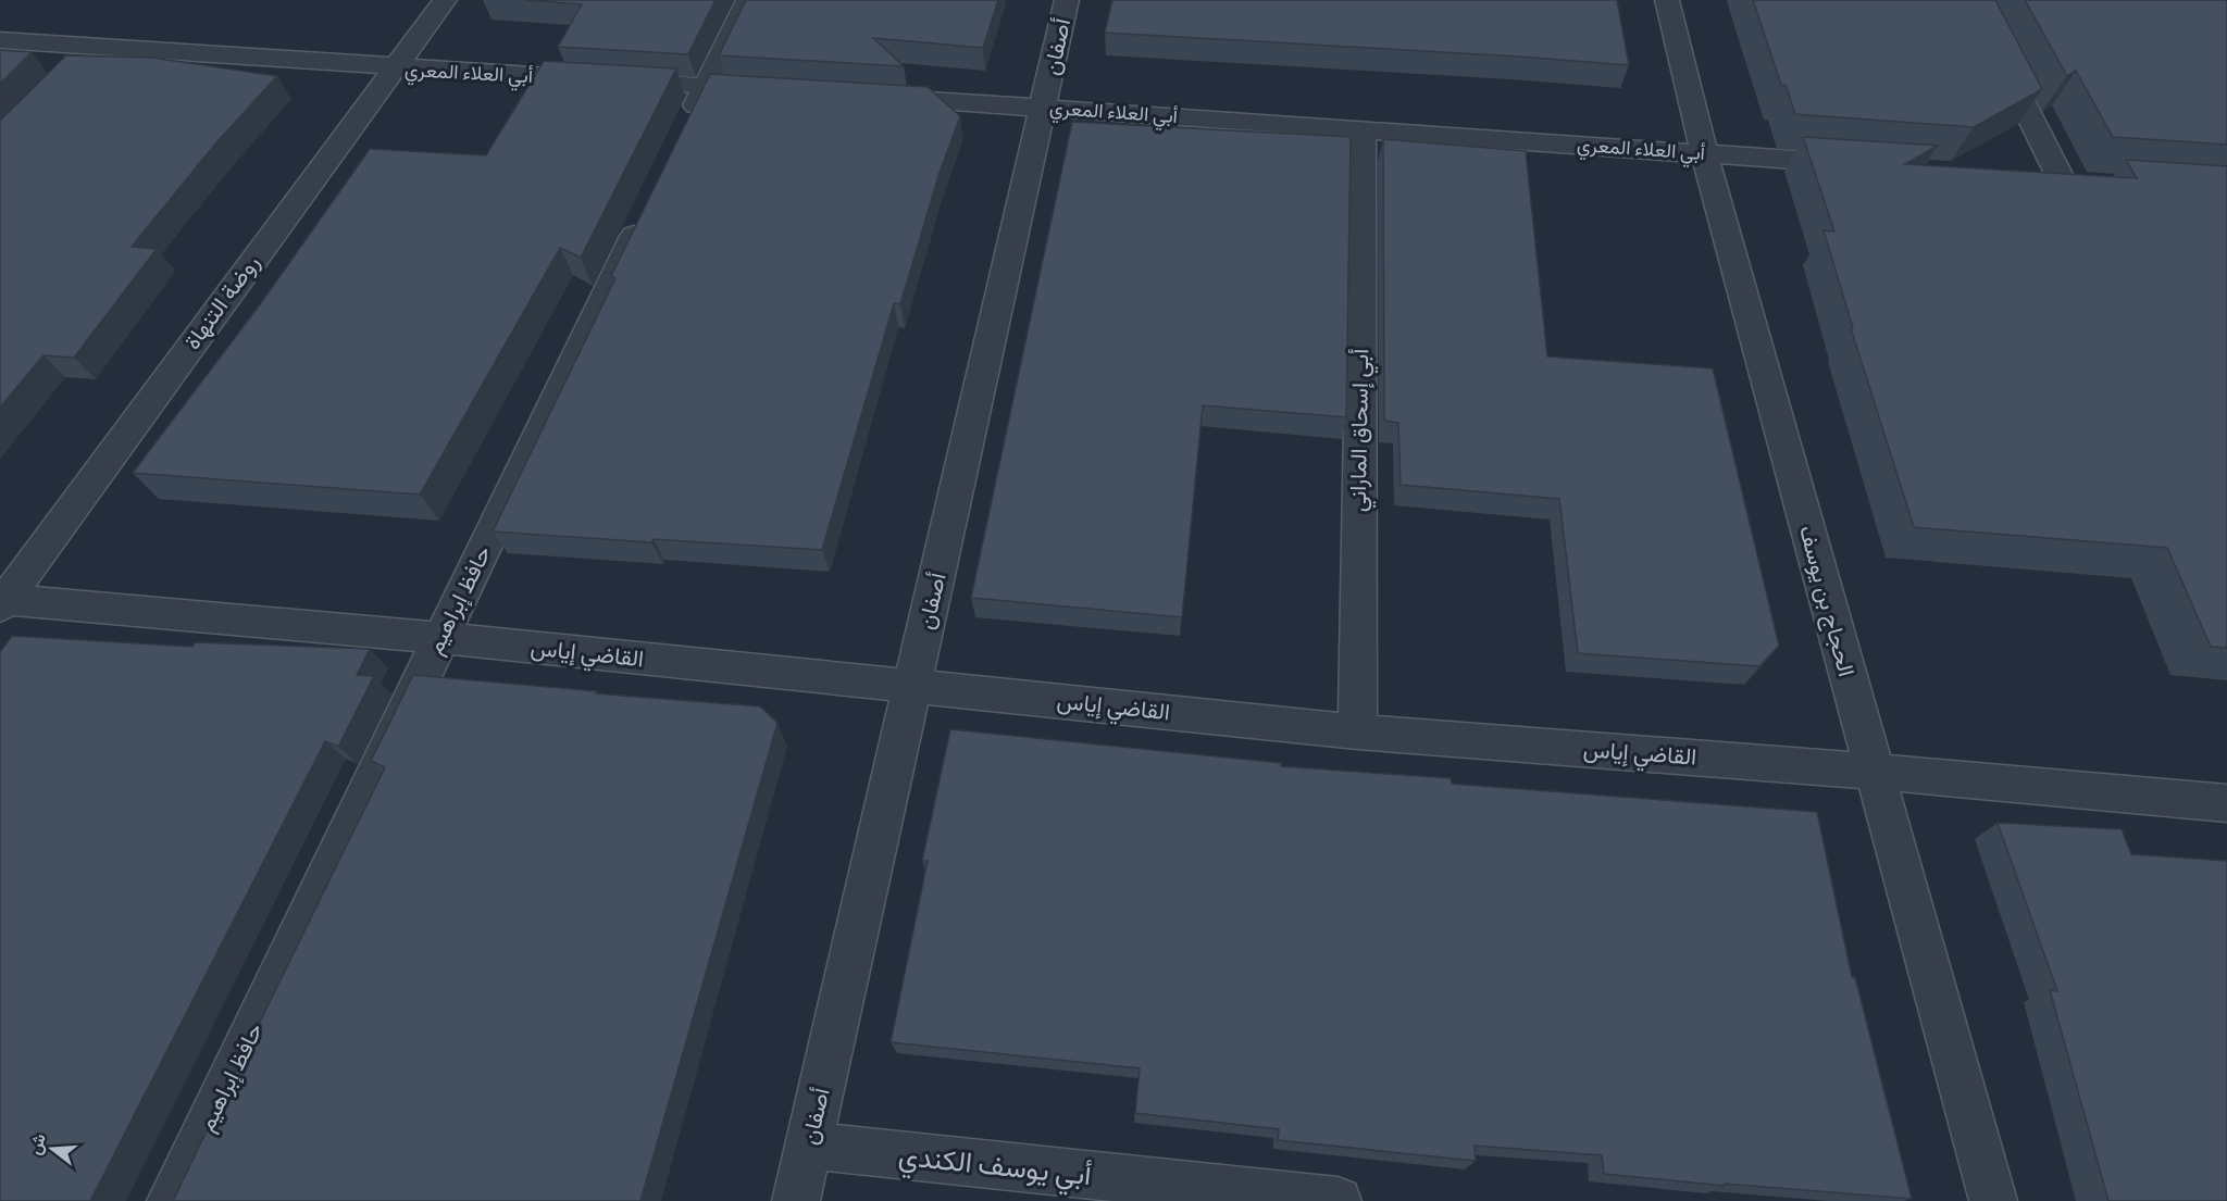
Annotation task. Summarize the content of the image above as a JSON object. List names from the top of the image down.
{
  "streets": {
    "street": [
      "أصفان",
      "أبي العلاء المعري",
      "روضة التنهاة",
      "أبي إسحاق الماراني",
      "حافظ إبراهيم",
      "الحجاج بن يوسف",
      "القاضي إياس",
      "أبي يوسف الكندي"
    ]
  },
  "crossings": [
    ["أصفان", "أبي العلاء المعري"],
    ["أصفان", "القاضي إياس"],
    ["أصفان", "أبي يوسف الكندي"],
    ["أبي العلاء المعري", "روضة التنهاة"],
    ["أبي العلاء المعري", "أبي إسحاق الماراني"],
    ["أبي العلاء المعري", "الحجاج بن يوسف"],
    ["روضة التنهاة", "القاضي إياس"],
    ["أبي إسحاق الماراني", "القاضي إياس"],
    ["حافظ إبراهيم", "القاضي إياس"],
    ["الحجاج بن يوسف", "القاضي إياس"]
  ],
  "north": "left"
}
